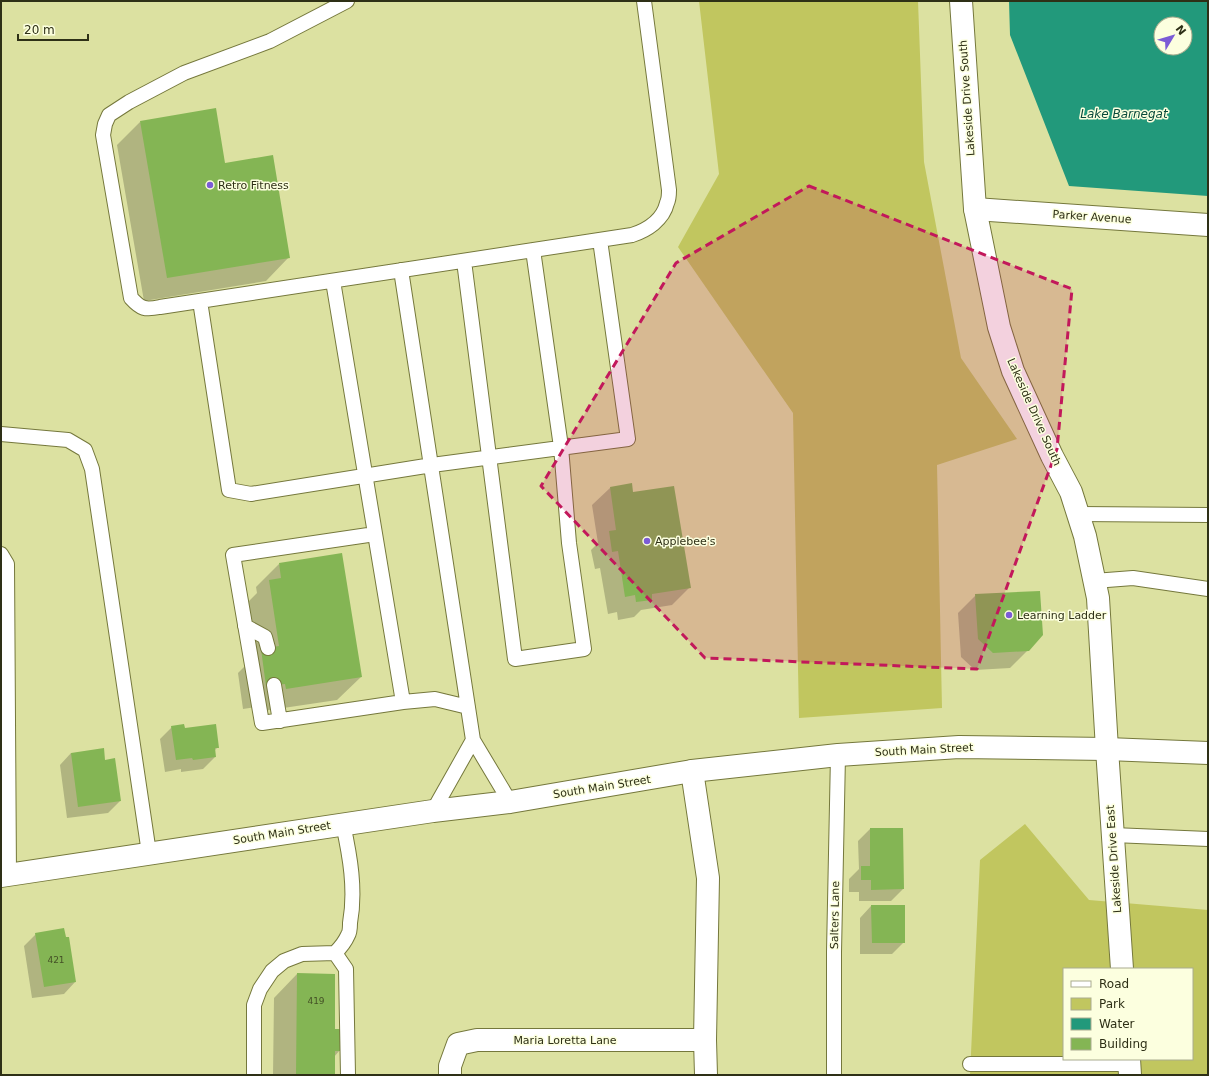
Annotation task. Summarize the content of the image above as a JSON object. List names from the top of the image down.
{
  "streets": {
    "main road": [
      "Lakeside Drive South",
      "Parker Avenue",
      "South Main Street",
      "Lakeside Drive East",
      "Maria Loretta Lane"
    ],
    "lane": ["Salters Lane"]
  },
  "crossings": [
    ["Lakeside Drive South", "Parker Avenue"],
    ["Lakeside Drive South", "South Main Street"],
    ["Lakeside Drive South", "Lakeside Drive East"],
    ["South Main Street", "Lakeside Drive East"],
    ["South Main Street", "Salters Lane"]
  ],
  "water": ["Lake Barnegat"],
  "places": ["Retro Fitness", "Applebee's", "Learning Ladder"],
  "house_numbers": ["421", "419"],
  "legend": [
    "Road",
    "Park",
    "Water",
    "Building"
  ],
  "scale_bar": "20 m",
  "north": "top right"
}
